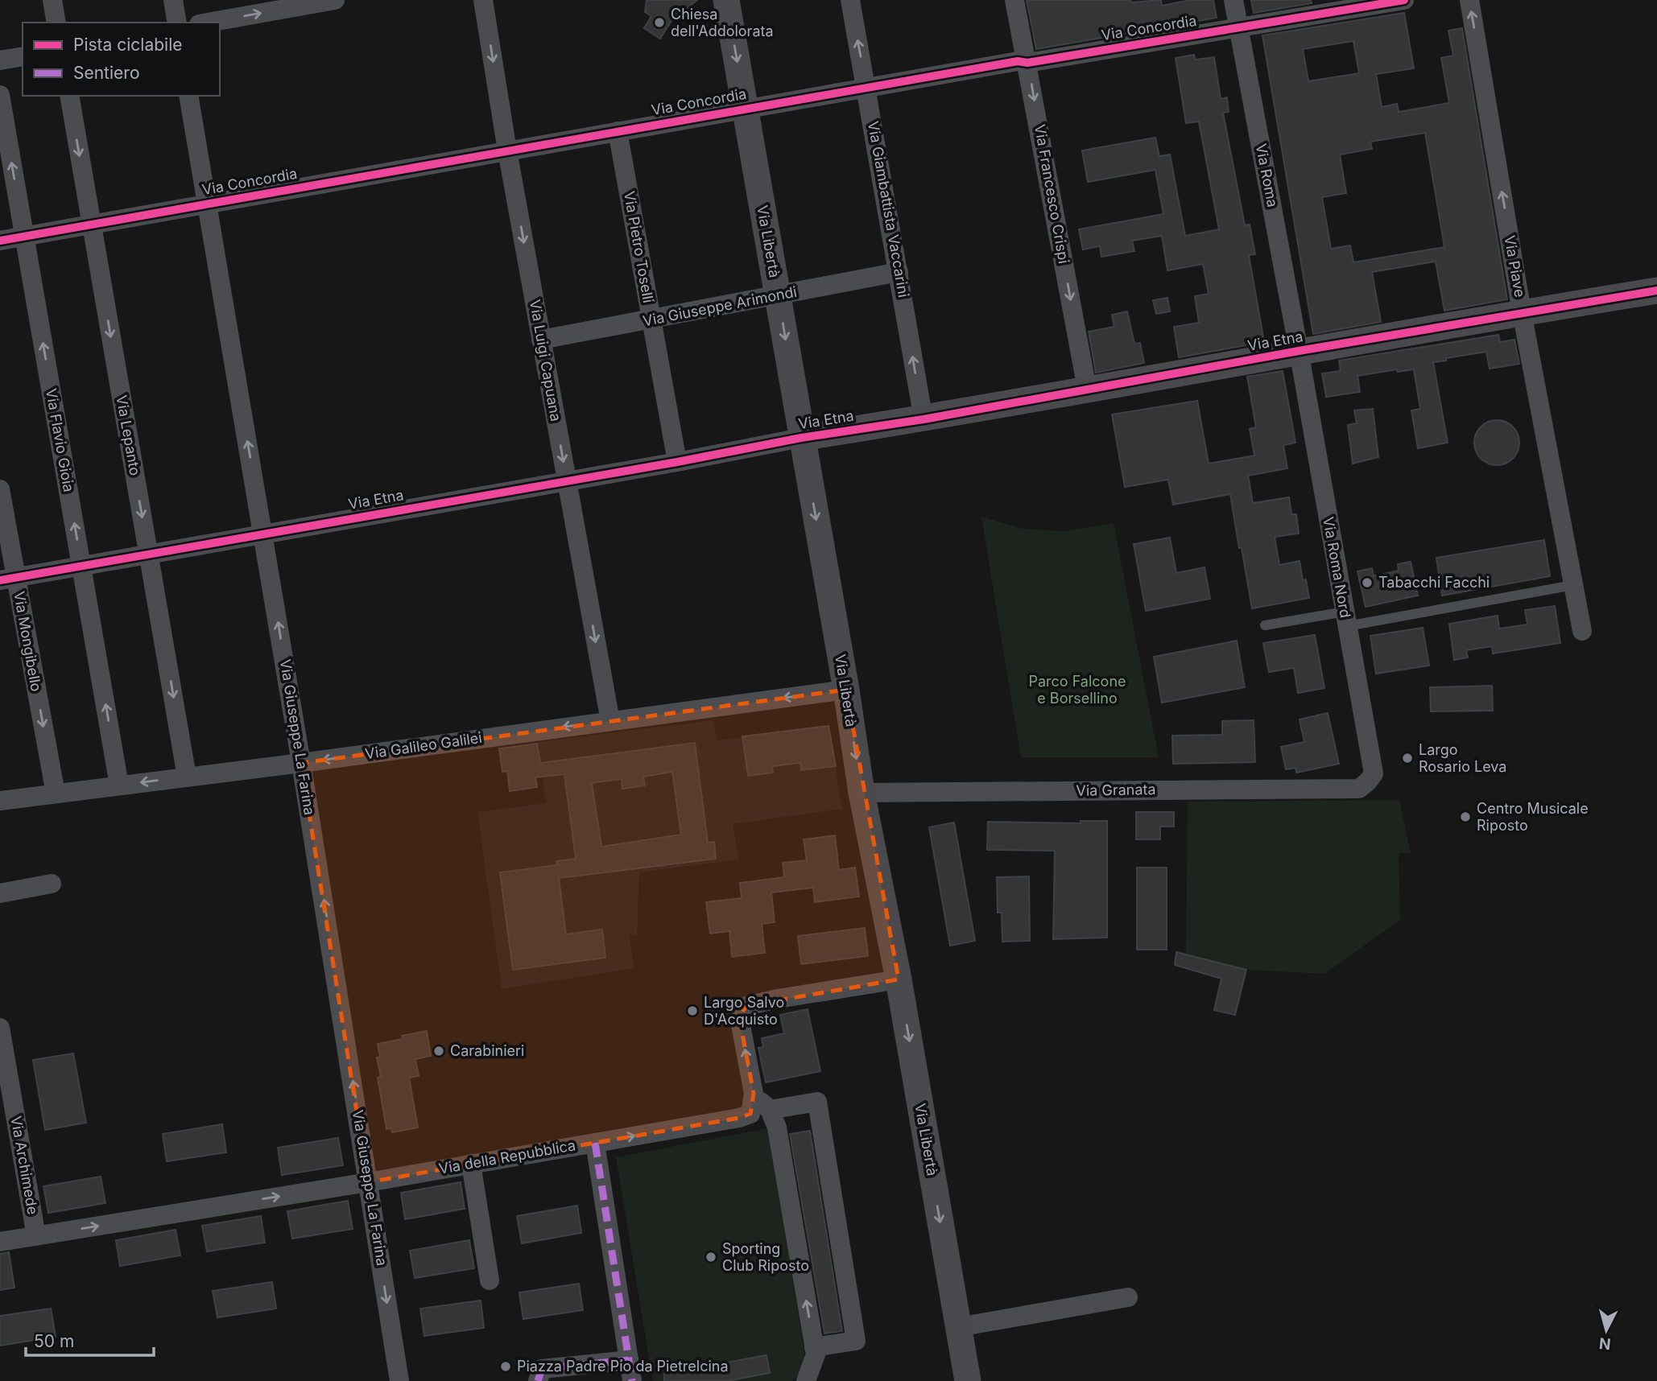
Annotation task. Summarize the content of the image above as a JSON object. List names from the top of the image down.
{
  "streets": {
    "street": [
      "Via Concordia",
      "Via Roma",
      "Via Francesco Crispi",
      "Via Giambattista Vaccarini",
      "Via Libertà",
      "Via Pietro Toselli",
      "Via Piave",
      "Via Giuseppe Arimondi",
      "Via Etna",
      "Via Luigi Capuana",
      "Via Lepanto",
      "Via Flavio Gioia",
      "Via Roma Nord",
      "Via Mongibello",
      "Via Giuseppe La Farina",
      "Via Galileo Galilei",
      "Via Granata",
      "Via della Repubblica",
      "Via Archimede"
    ]
  },
  "crossings": [
    ["Via Concordia", "Via Roma"],
    ["Via Concordia", "Via Francesco Crispi"],
    ["Via Concordia", "Via Giambattista Vaccarini"],
    ["Via Concordia", "Via Libertà"],
    ["Via Concordia", "Via Pietro Toselli"],
    ["Via Concordia", "Via Luigi Capuana"],
    ["Via Concordia", "Via Lepanto"],
    ["Via Concordia", "Via Flavio Gioia"],
    ["Via Concordia", "Via Giuseppe La Farina"],
    ["Via Roma", "Via Etna"],
    ["Via Roma", "Via Roma Nord"],
    ["Via Francesco Crispi", "Via Etna"],
    ["Via Giambattista Vaccarini", "Via Giuseppe Arimondi"],
    ["Via Giambattista Vaccarini", "Via Etna"],
    ["Via Libertà", "Via Giuseppe Arimondi"],
    ["Via Libertà", "Via Etna"],
    ["Via Libertà", "Via Galileo Galilei"],
    ["Via Libertà", "Via Granata"],
    ["Via Pietro Toselli", "Via Giuseppe Arimondi"],
    ["Via Pietro Toselli", "Via Etna"],
    ["Via Piave", "Via Etna"],
    ["Via Giuseppe Arimondi", "Via Luigi Capuana"],
    ["Via Etna", "Via Luigi Capuana"],
    ["Via Etna", "Via Lepanto"],
    ["Via Etna", "Via Flavio Gioia"],
    ["Via Etna", "Via Roma Nord"],
    ["Via Etna", "Via Mongibello"],
    ["Via Etna", "Via Giuseppe La Farina"],
    ["Via Luigi Capuana", "Via Galileo Galilei"],
    ["Via Lepanto", "Via Galileo Galilei"],
    ["Via Flavio Gioia", "Via Galileo Galilei"],
    ["Via Roma Nord", "Via Granata"],
    ["Via Mongibello", "Via Galileo Galilei"],
    ["Via Giuseppe La Farina", "Via Galileo Galilei"],
    ["Via Giuseppe La Farina", "Via della Repubblica"],
    ["Via della Repubblica", "Via Archimede"]
  ],
  "one_way": [
    "Via Francesco Crispi",
    "Via Giambattista Vaccarini",
    "Via Libertà",
    "Via Piave",
    "Via Luigi Capuana",
    "Via Lepanto",
    "Via Flavio Gioia",
    "Via Mongibello",
    "Via Galileo Galilei",
    "Via della Repubblica"
  ],
  "parks": ["Parco Falcone e Borsellino"],
  "places": [
    "Chiesa dell'Addolorata",
    "Tabacchi Facchi",
    "Largo Rosario Leva",
    "Centro Musicale Riposto",
    "Largo Salvo D'Acquisto",
    "Carabinieri",
    "Sporting Club Riposto",
    "Piazza Padre Pio da Pietrelcina"
  ],
  "legend": ["Pista ciclabile", "Sentiero"],
  "scale_bar": "50 m",
  "north": "bottom"
}
